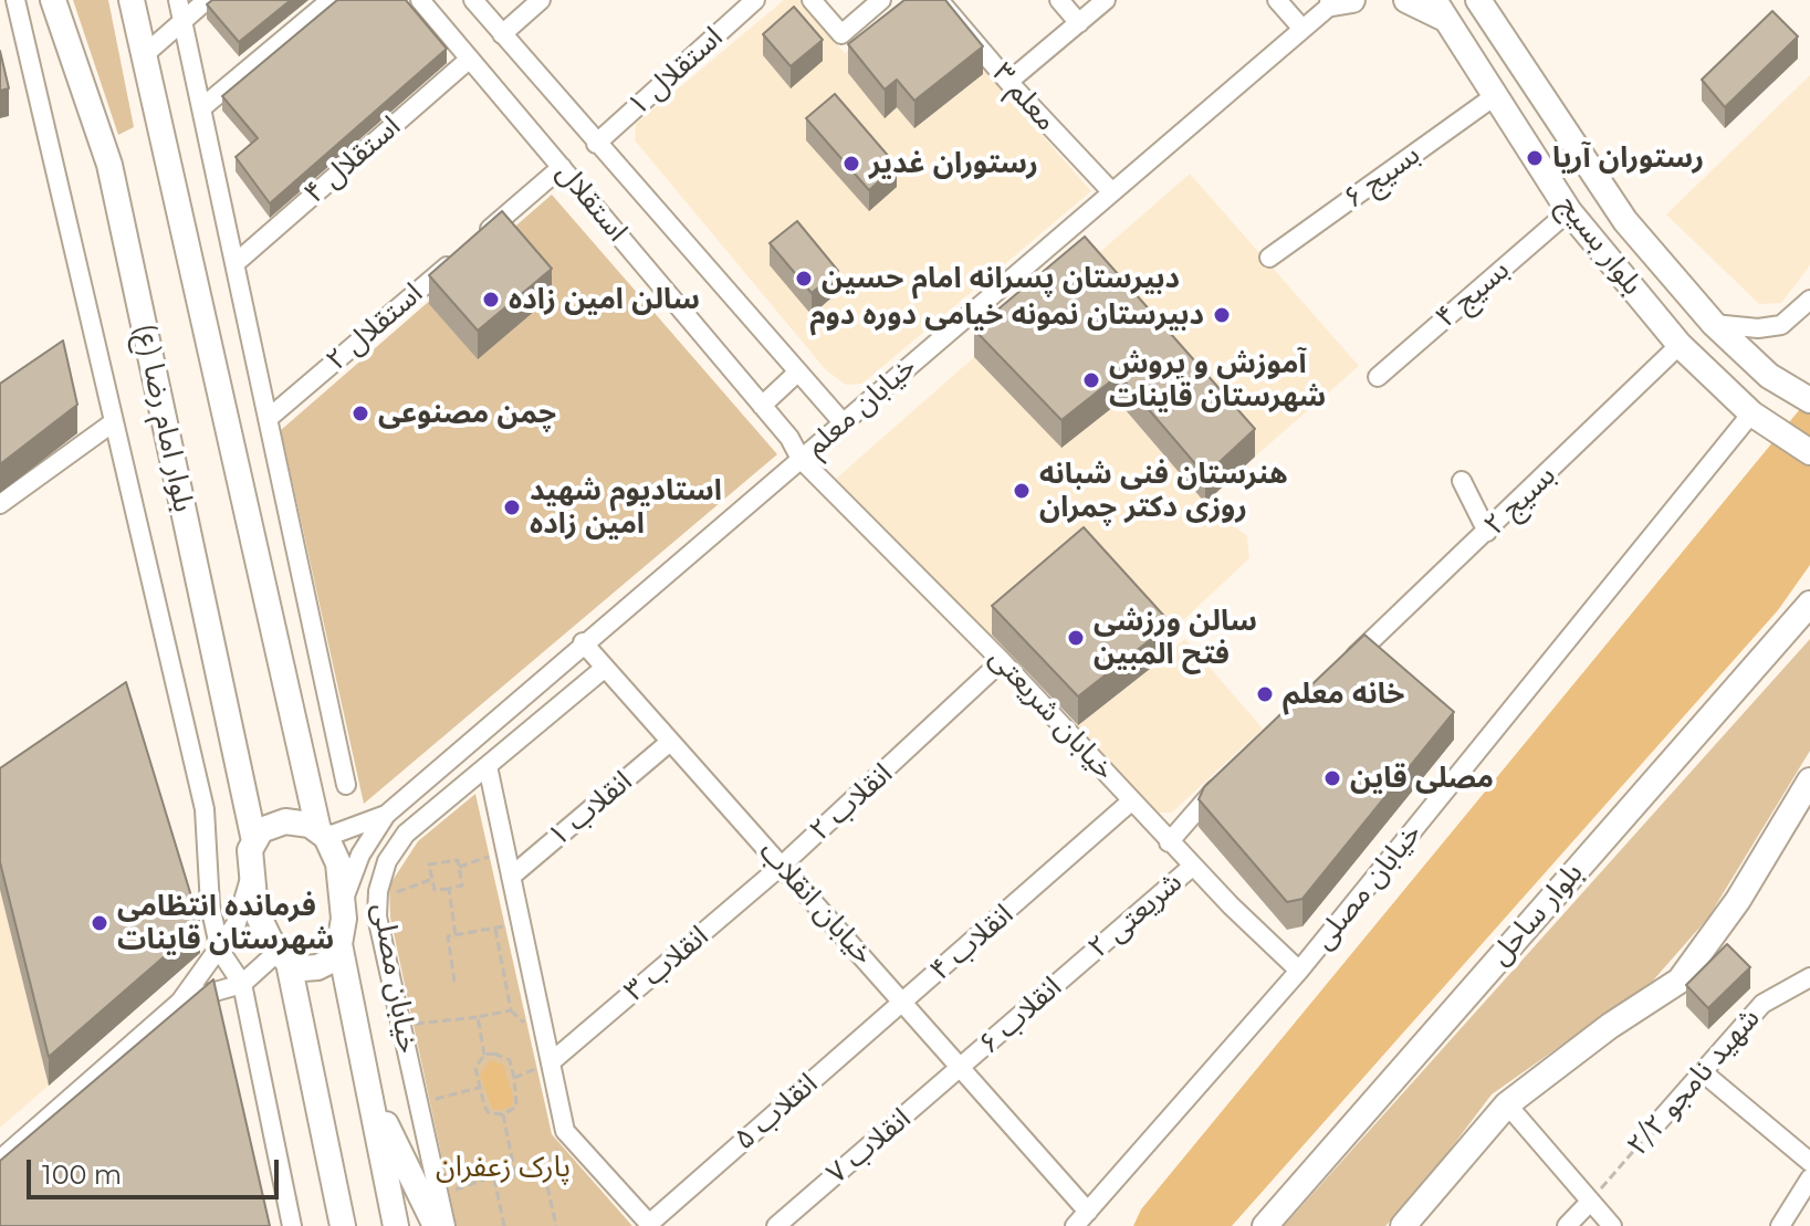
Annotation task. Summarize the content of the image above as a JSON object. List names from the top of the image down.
{
  "streets": {
    "main road": ["بلوار بسیج", "بلوار امام رضا (ع)", "بلوار ساحل"],
    "street": [
      "استقلال ۱",
      "معلم ۳",
      "استقلال ۴",
      "بسیج ۶",
      "استقلال",
      "بسیج ۴",
      "استقلال ۲",
      "خیابان معلم",
      "بسیج ۲",
      "خیابان شریعتی",
      "انقلاب ۲",
      "انقلاب ۱",
      "خیابان مصلی",
      "خیابان انقلاب",
      "شریعتی ۲",
      "انقلاب ۴",
      "انقلاب ۳",
      "انقلاب ۶",
      "شهید نامجو ۲/۲",
      "انقلاب ۵",
      "انقلاب ۷"
    ]
  },
  "crossings": [
    ["استقلال ۱", "استقلال"],
    ["معلم ۳", "خیابان معلم"],
    ["استقلال ۴", "استقلال"],
    ["بسیج ۶", "بلوار بسیج"],
    ["استقلال", "استقلال ۲"],
    ["استقلال", "خیابان معلم"],
    ["استقلال", "خیابان شریعتی"],
    ["بلوار بسیج", "بسیج ۴"],
    ["بلوار بسیج", "بسیج ۲"],
    ["بلوار بسیج", "خیابان مصلی"],
    ["خیابان معلم", "خیابان شریعتی"],
    ["خیابان معلم", "خیابان انقلاب"],
    ["خیابان شریعتی", "انقلاب ۲"],
    ["خیابان شریعتی", "خیابان مصلی"],
    ["خیابان شریعتی", "شریعتی ۲"],
    ["خیابان شریعتی", "انقلاب ۴"],
    ["انقلاب ۲", "خیابان انقلاب"],
    ["انقلاب ۲", "انقلاب ۳"],
    ["انقلاب ۱", "خیابان انقلاب"],
    ["خیابان مصلی", "خیابان انقلاب"],
    ["خیابان انقلاب", "انقلاب ۴"],
    ["خیابان انقلاب", "انقلاب ۳"],
    ["خیابان انقلاب", "انقلاب ۶"],
    ["خیابان انقلاب", "انقلاب ۵"],
    ["خیابان انقلاب", "انقلاب ۷"],
    ["شریعتی ۲", "انقلاب ۶"],
    ["انقلاب ۴", "انقلاب ۵"],
    ["انقلاب ۶", "انقلاب ۷"]
  ],
  "parks": ["پارک زعفران"],
  "places": [
    "رستوران آریا",
    "رستوران غدیر",
    "دبیرستان پسرانه امام حسین",
    "سالن امین زاده",
    "دبیرستان نمونه خیامی دوره دوم",
    "آموزش و پروش شهرستان قاینات",
    "چمن مصنوعی",
    "هنرستان فنی شبانه روزی دکتر چمران",
    "استادیوم شهید امین زاده",
    "سالن ورزشی فتح المبین",
    "خانه معلم",
    "مصلی قاین",
    "فرمانده انتظامی شهرستان قاینات"
  ],
  "scale_bar": "100 m"
}
